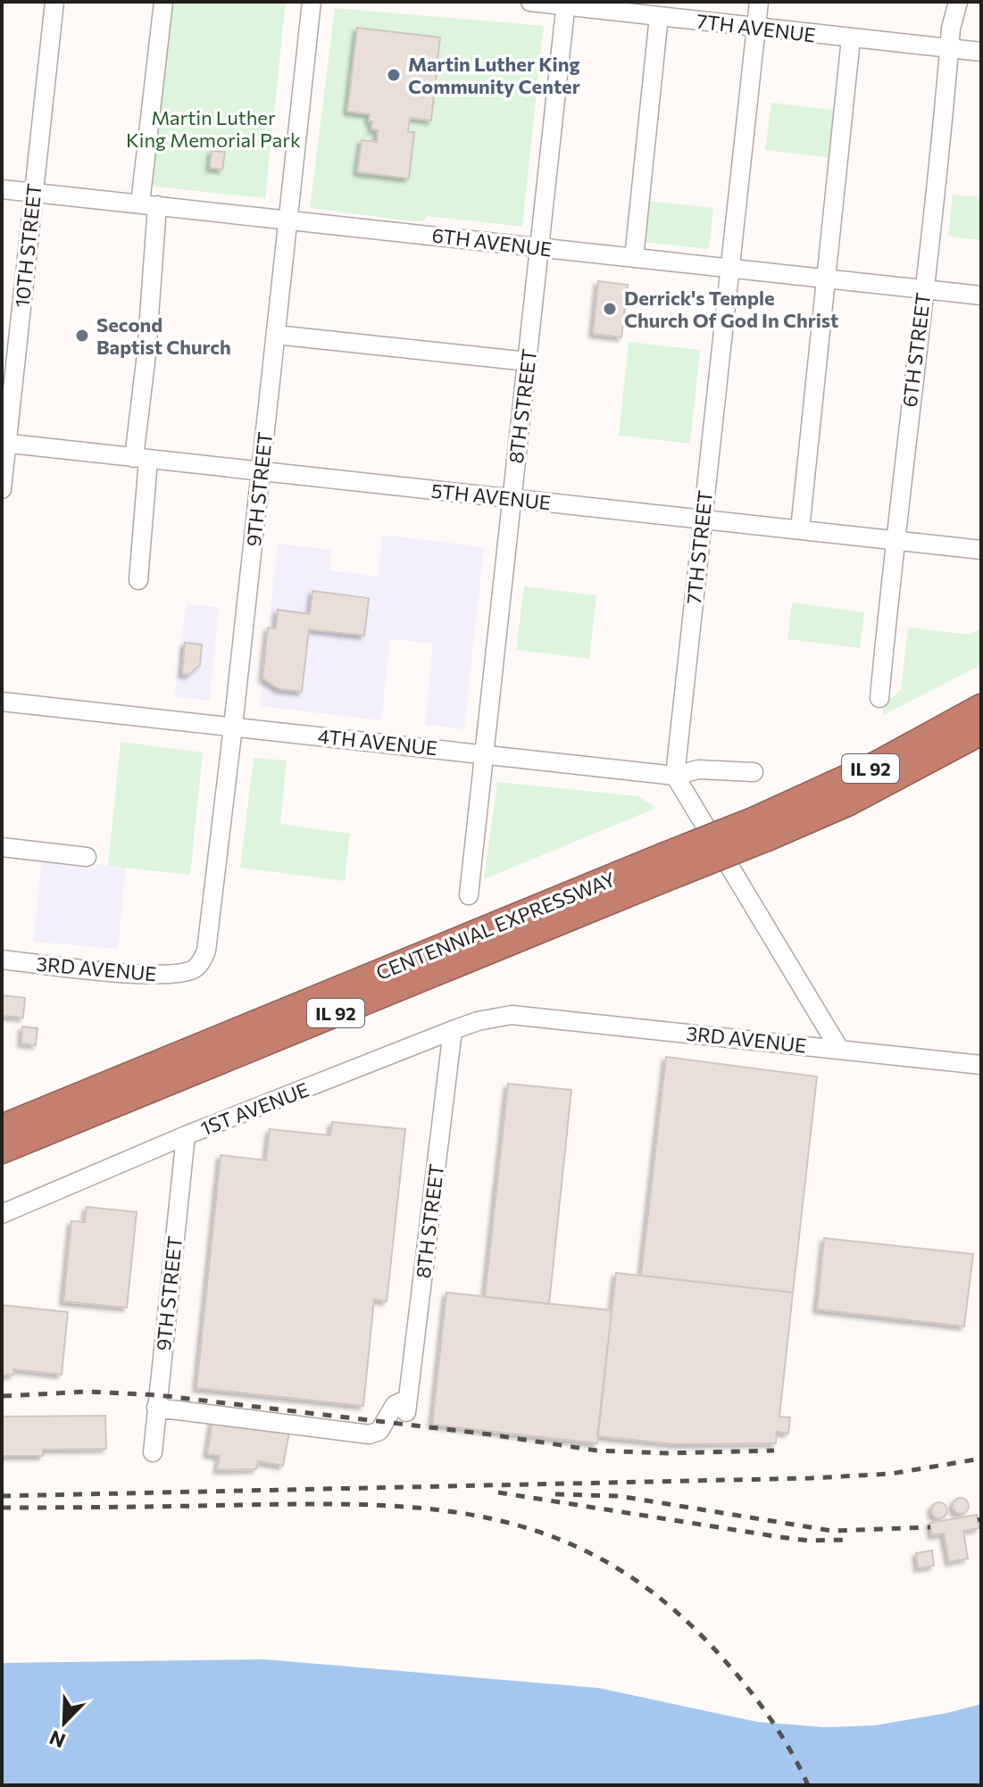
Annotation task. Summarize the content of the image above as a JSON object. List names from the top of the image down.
{
  "streets": {
    "highway": ["IL 92", "CENTENNIAL EXPRESSWAY"],
    "street": [
      "7TH AVENUE",
      "6TH AVENUE",
      "10TH STREET",
      "6TH STREET",
      "8TH STREET",
      "9TH STREET",
      "5TH AVENUE",
      "7TH STREET",
      "4TH AVENUE",
      "3RD AVENUE",
      "1ST AVENUE"
    ]
  },
  "crossings": [
    ["7TH AVENUE", "6TH STREET"],
    ["7TH AVENUE", "8TH STREET"],
    ["7TH AVENUE", "7TH STREET"],
    ["6TH AVENUE", "10TH STREET"],
    ["6TH AVENUE", "6TH STREET"],
    ["6TH AVENUE", "8TH STREET"],
    ["6TH AVENUE", "9TH STREET"],
    ["6TH AVENUE", "7TH STREET"],
    ["10TH STREET", "5TH AVENUE"],
    ["6TH STREET", "5TH AVENUE"],
    ["8TH STREET", "9TH STREET"],
    ["8TH STREET", "5TH AVENUE"],
    ["8TH STREET", "4TH AVENUE"],
    ["8TH STREET", "1ST AVENUE"],
    ["9TH STREET", "5TH AVENUE"],
    ["9TH STREET", "4TH AVENUE"],
    ["9TH STREET", "3RD AVENUE"],
    ["9TH STREET", "1ST AVENUE"],
    ["5TH AVENUE", "7TH STREET"],
    ["7TH STREET", "4TH AVENUE"],
    ["3RD AVENUE", "1ST AVENUE"]
  ],
  "parks": ["Martin Luther King Memorial Park"],
  "places": ["Martin Luther King Community Center", "Derrick's Temple Church Of God In Christ", "Second Baptist Church"],
  "north": "bottom left"
}
